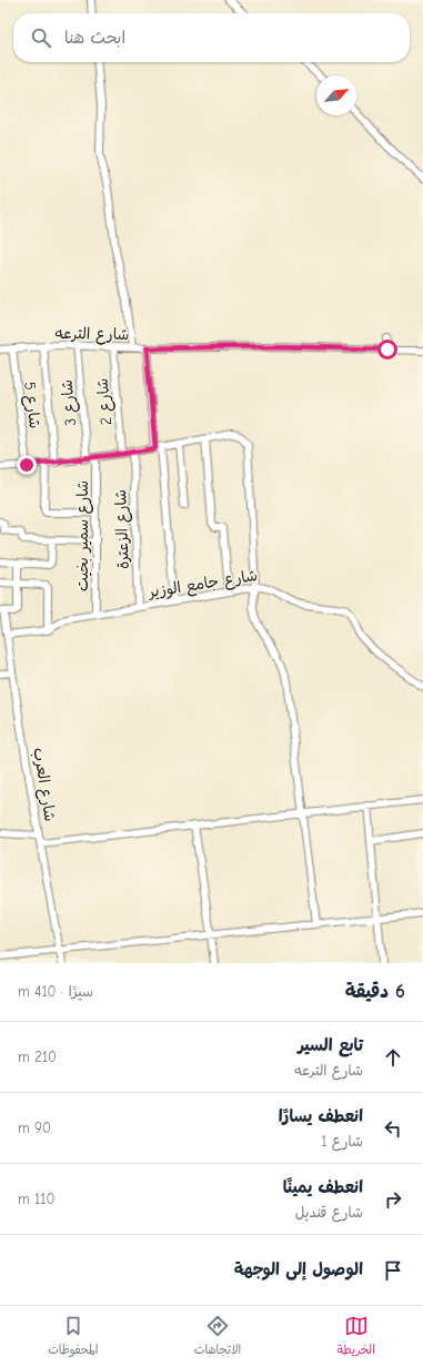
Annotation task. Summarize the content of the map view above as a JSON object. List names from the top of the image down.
{
  "streets": {
    "street": [
      "شارع الترعه",
      "شارع 2",
      "شارع 3",
      "شارع 5",
      "شارع الزعترة",
      "شارع سمير بخيت",
      "شارع جامع الوزير",
      "شارع العرب"
    ]
  },
  "crossings": [
    ["شارع الترعه", "شارع 2"],
    ["شارع الترعه", "شارع 3"],
    ["شارع الترعه", "شارع 5"],
    ["شارع الزعترة", "شارع جامع الوزير"],
    ["شارع سمير بخيت", "شارع جامع الوزير"],
    ["شارع جامع الوزير", "شارع العرب"]
  ],
  "north": "top right",
  "page": {
    "search": "ابحث هنا",
    "heading": ["6 دقيقة", "سيرًا · 410 m"],
    "list": [
      ["تابع السير", "شارع الترعه", "210 m"],
      ["انعطف يسارًا", "شارع 1", "90 m"],
      ["انعطف يمينًا", "شارع قنديل", "110 m"],
      "الوصول إلى الوجهة"
    ],
    "nav": ["الخريطة", "الاتجاهات", "المحفوظات"]
  }
}
